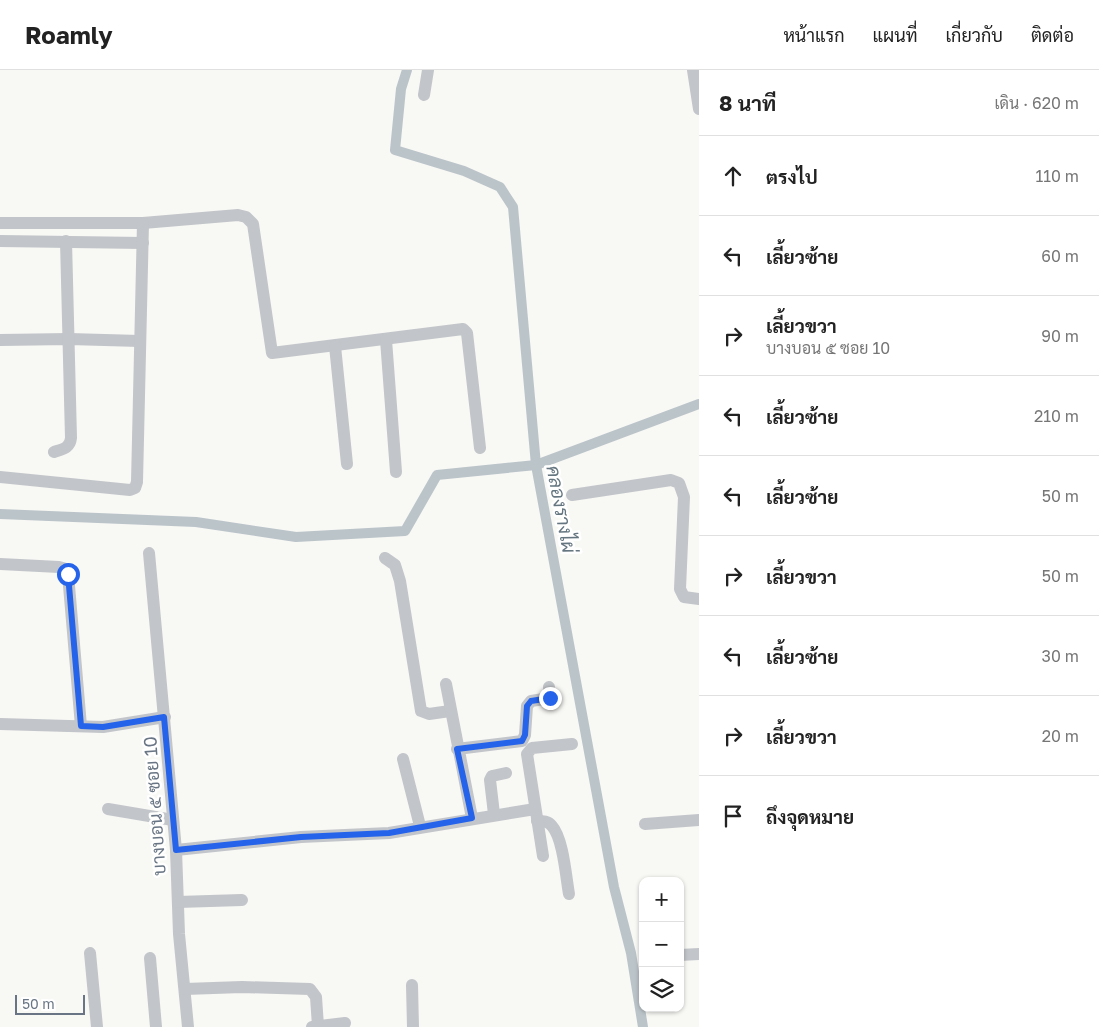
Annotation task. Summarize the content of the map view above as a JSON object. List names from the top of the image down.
{
  "streets": {
    "street": ["บางบอน ๕ ซอย 10"]
  },
  "water": ["คลองรางไผ่"],
  "scale_bar": "50 m",
  "page": {
    "header": "Roamly",
    "nav": [
      "หน้าแรก",
      "แผนที่",
      "เกี่ยวกับ",
      "ติดต่อ"
    ],
    "heading": ["8 นาที", "เดิน · 620 m"],
    "list": [
      ["ตรงไป", "110 m"],
      ["เลี้ยวซ้าย", "60 m"],
      ["เลี้ยวขวา", "บางบอน ๕ ซอย 10", "90 m"],
      ["เลี้ยวซ้าย", "210 m"],
      ["เลี้ยวซ้าย", "50 m"],
      ["เลี้ยวขวา", "50 m"],
      ["เลี้ยวซ้าย", "30 m"],
      ["เลี้ยวขวา", "20 m"],
      "ถึงจุดหมาย"
    ],
    "map_buttons": ["+", "−"],
    "scale": "50 m"
  }
}
